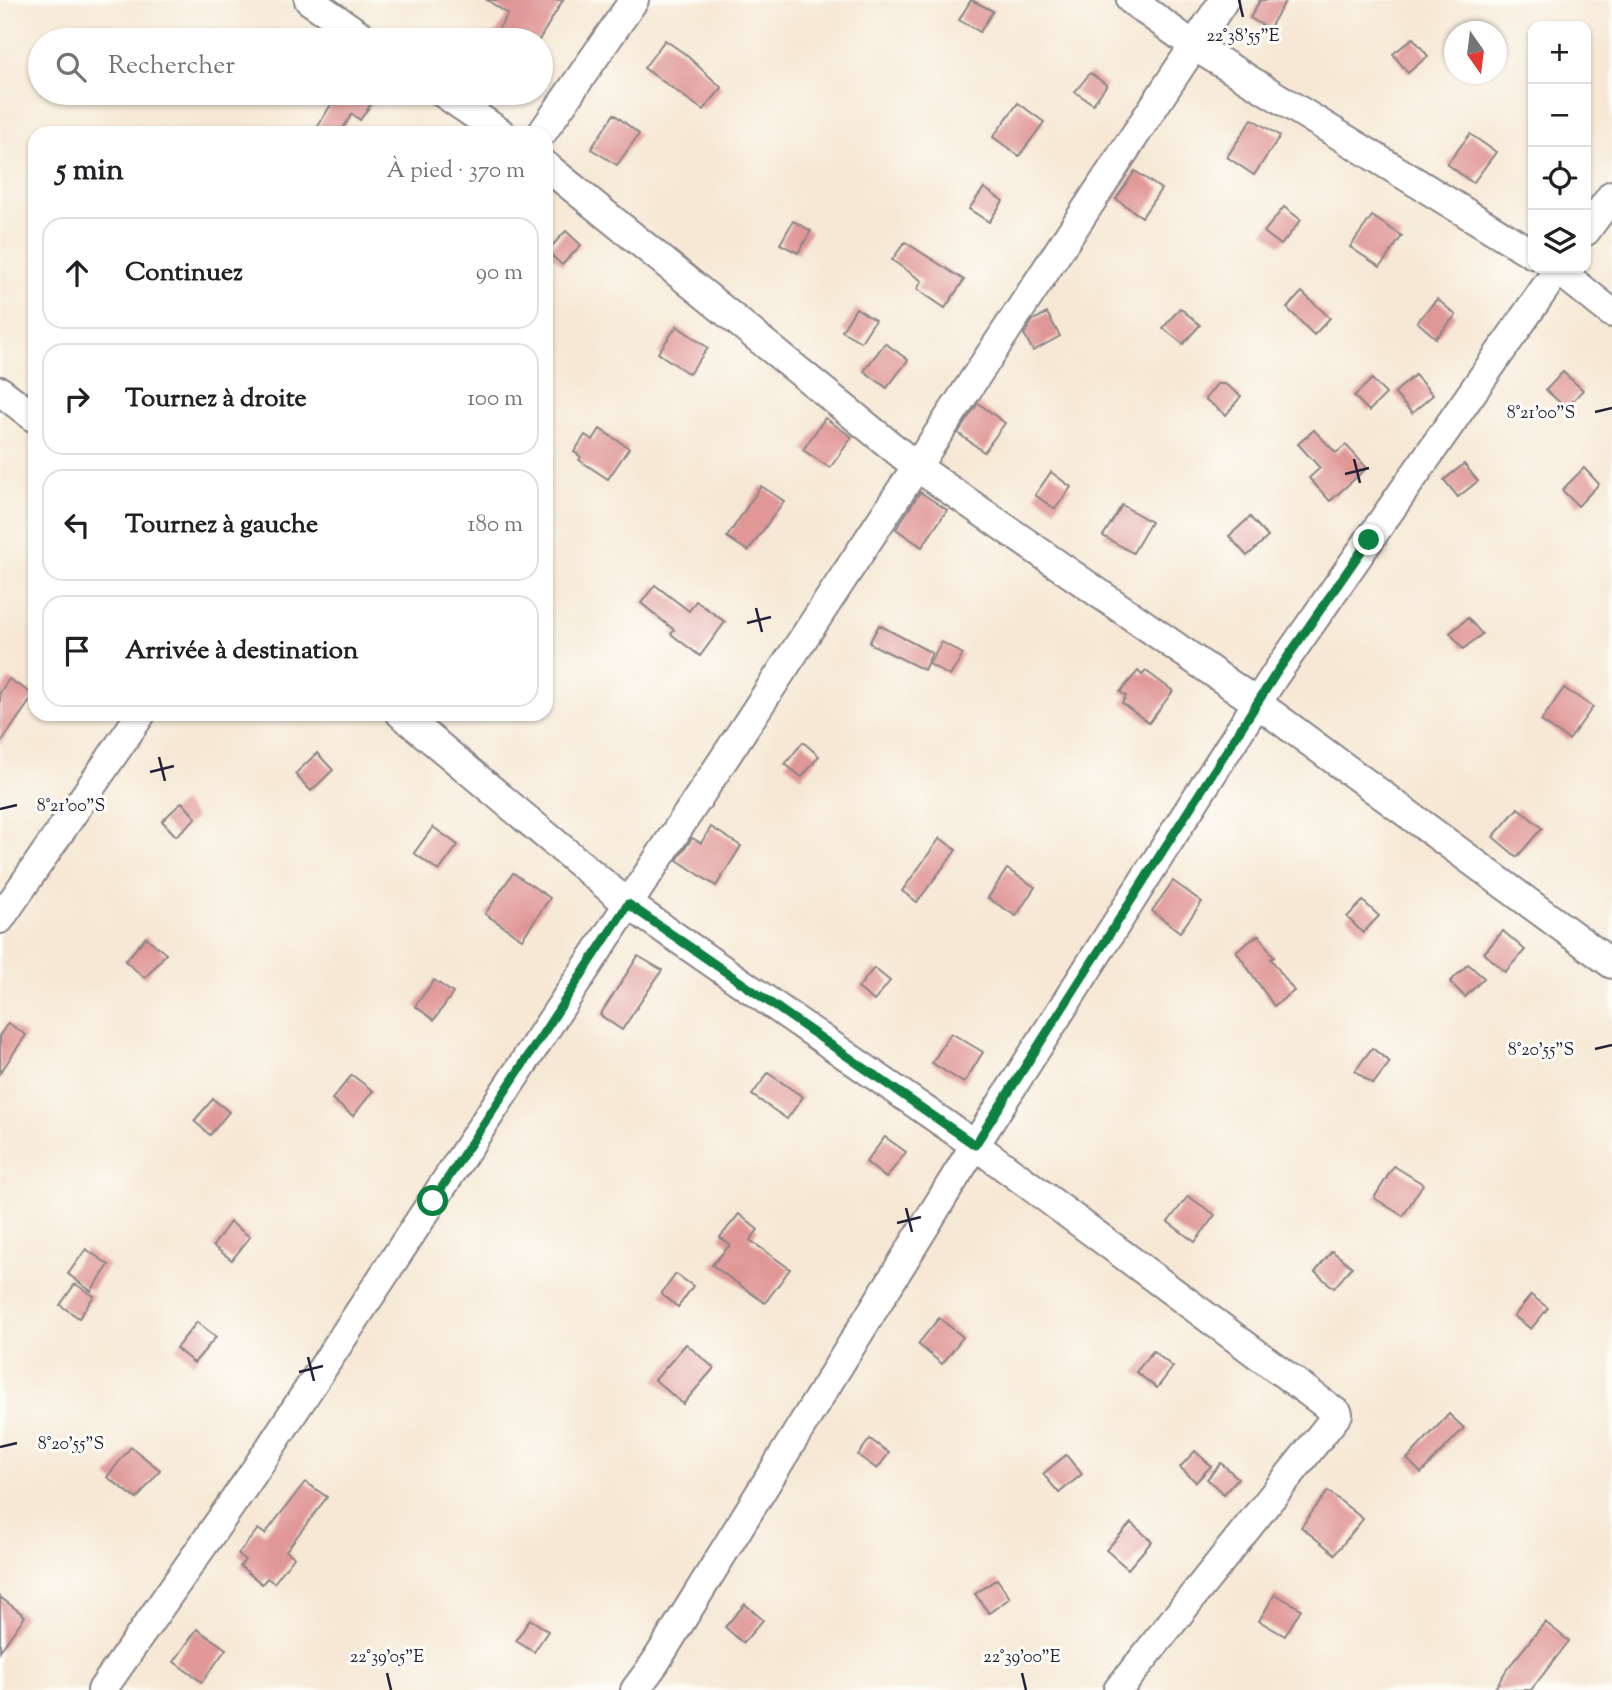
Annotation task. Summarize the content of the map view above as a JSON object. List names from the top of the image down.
{
  "north": "bottom",
  "page": {
    "map_buttons": ["+", "−"],
    "search": "Rechercher",
    "heading": ["5 min", "À pied · 370 m"],
    "list": [
      ["Continuez", "90 m"],
      ["Tournez à droite", "100 m"],
      ["Tournez à gauche", "180 m"],
      "Arrivée à destination"
    ]
  },
  "coordinates": [
    "22°38'55\"E",
    "8°21'00\"S",
    "8°20'55\"S",
    "22°39'05\"E",
    "22°39'00\"E"
  ]
}
